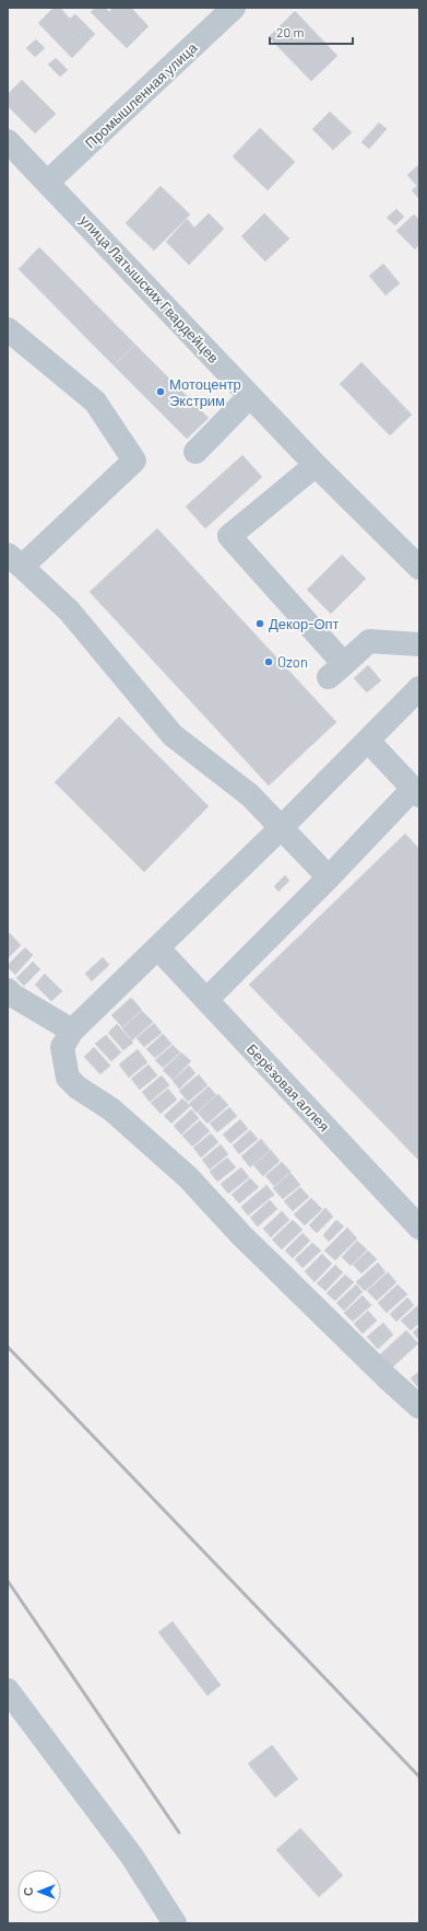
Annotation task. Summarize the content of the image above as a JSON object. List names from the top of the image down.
{
  "streets": {
    "street": ["Промышленная улица", "улица Латышских Гвардейцев", "Берёзовая аллея"]
  },
  "crossings": [
    ["Промышленная улица", "улица Латышских Гвардейцев"]
  ],
  "places": ["Мотоцентр Экстрим", "Декор-Опт", "Ozon"],
  "scale_bar": "20 m",
  "north": "left"
}
